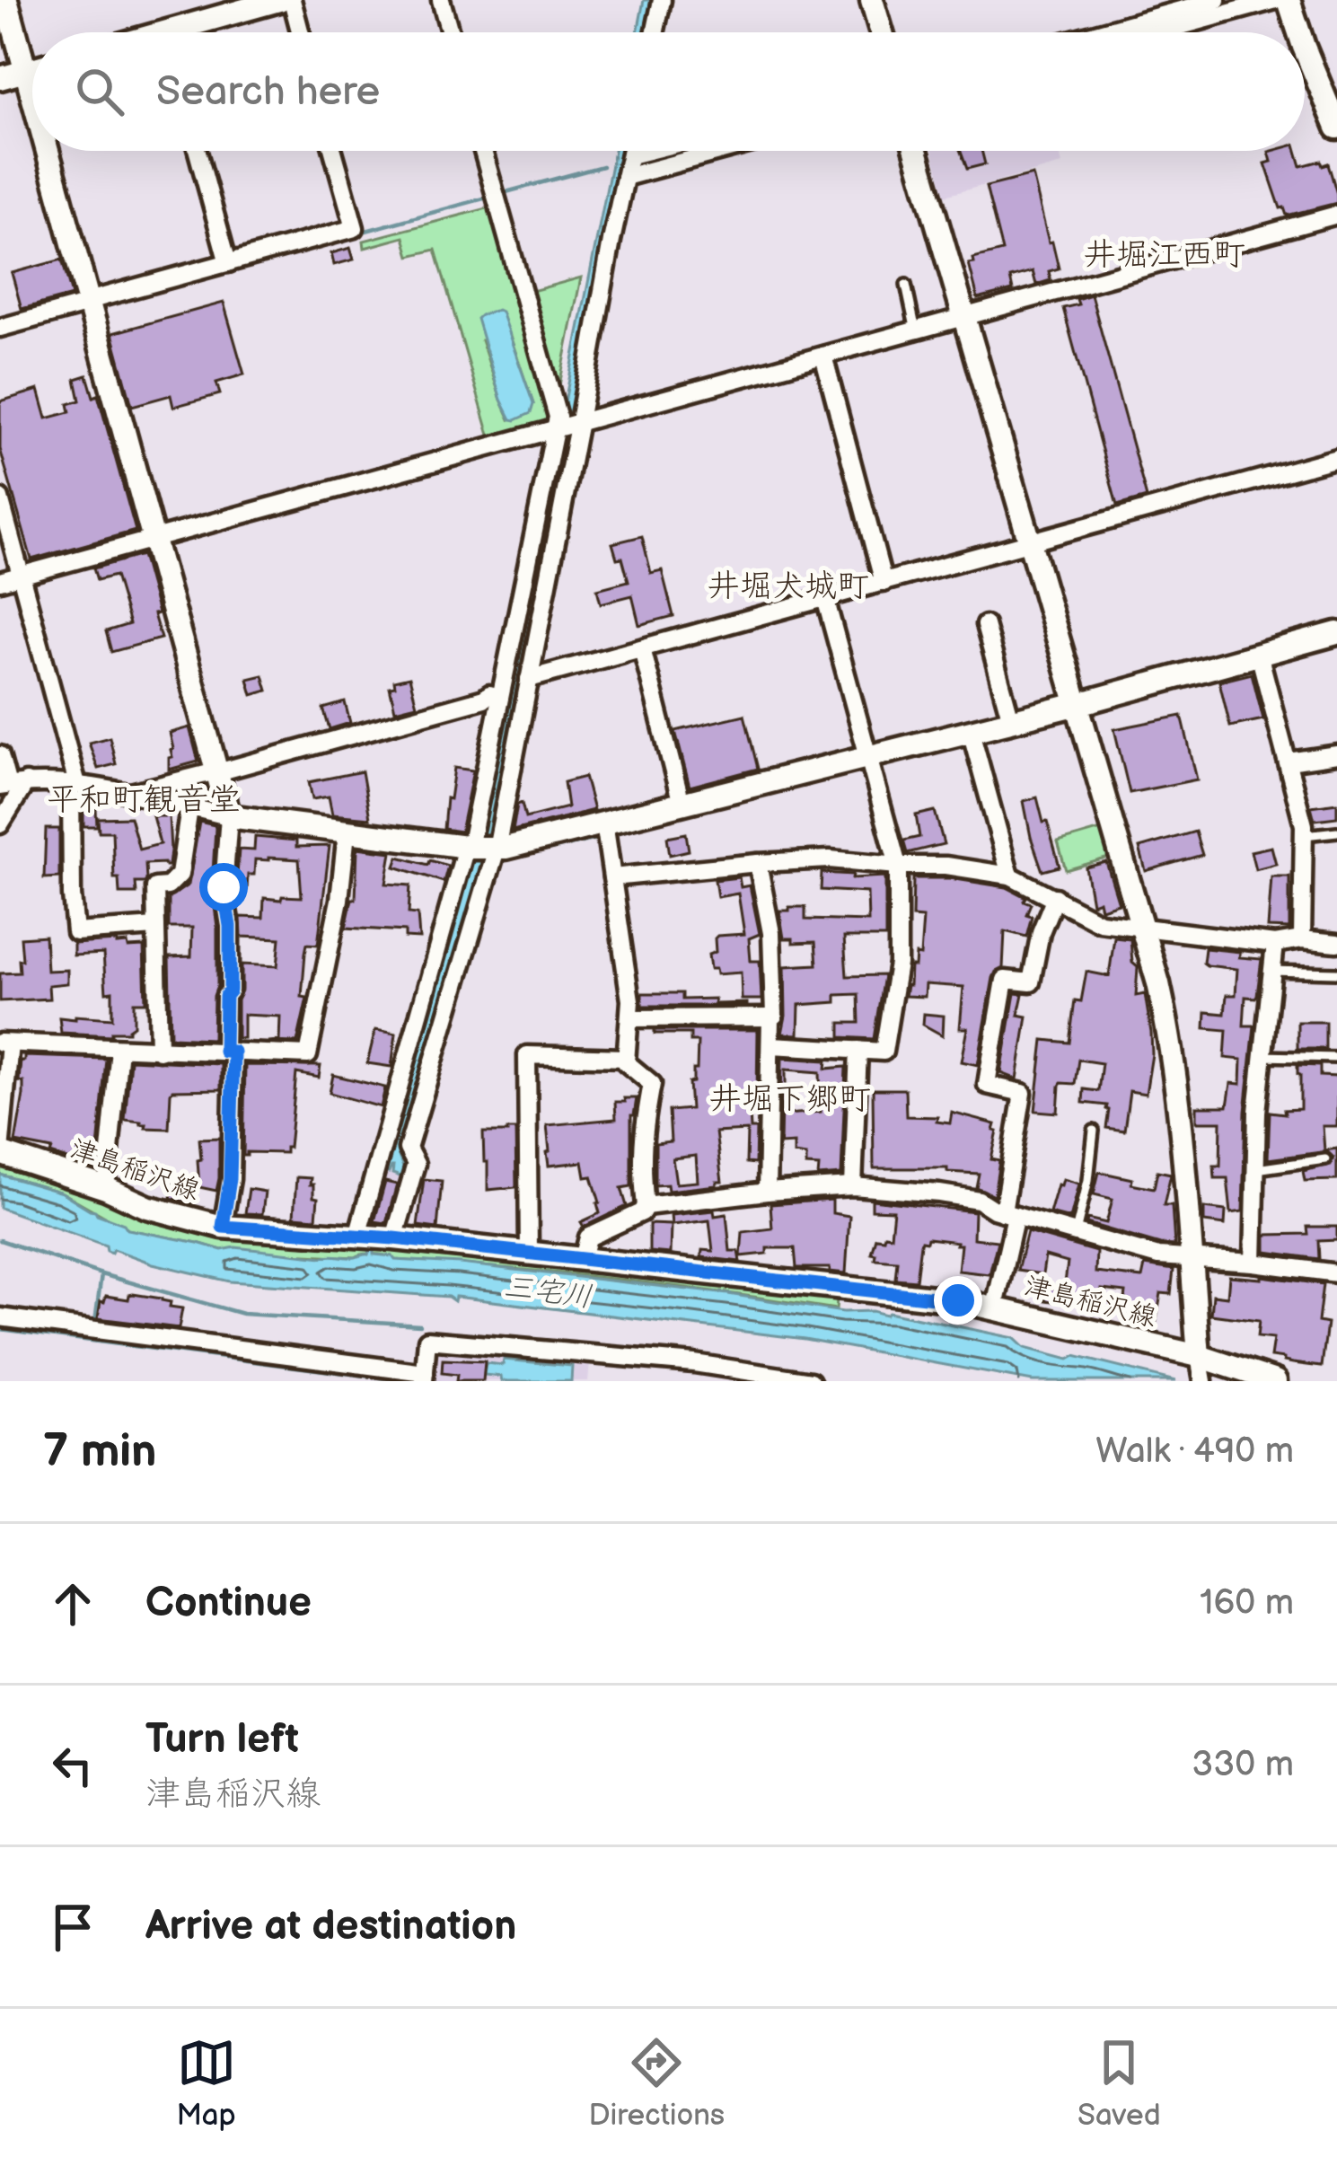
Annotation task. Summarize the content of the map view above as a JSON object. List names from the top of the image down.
{
  "streets": {
    "street": ["津島稲沢線"]
  },
  "districts": [
    "井堀江西町",
    "井堀犬城町",
    "平和町観音堂",
    "井堀下郷町"
  ],
  "water": ["三宅川"],
  "page": {
    "search": "Search here",
    "heading": ["7 min", "Walk · 490 m"],
    "list": [
      ["Continue", "160 m"],
      ["Turn left", "津島稲沢線", "330 m"],
      "Arrive at destination"
    ],
    "nav": ["Map", "Directions", "Saved"]
  }
}
